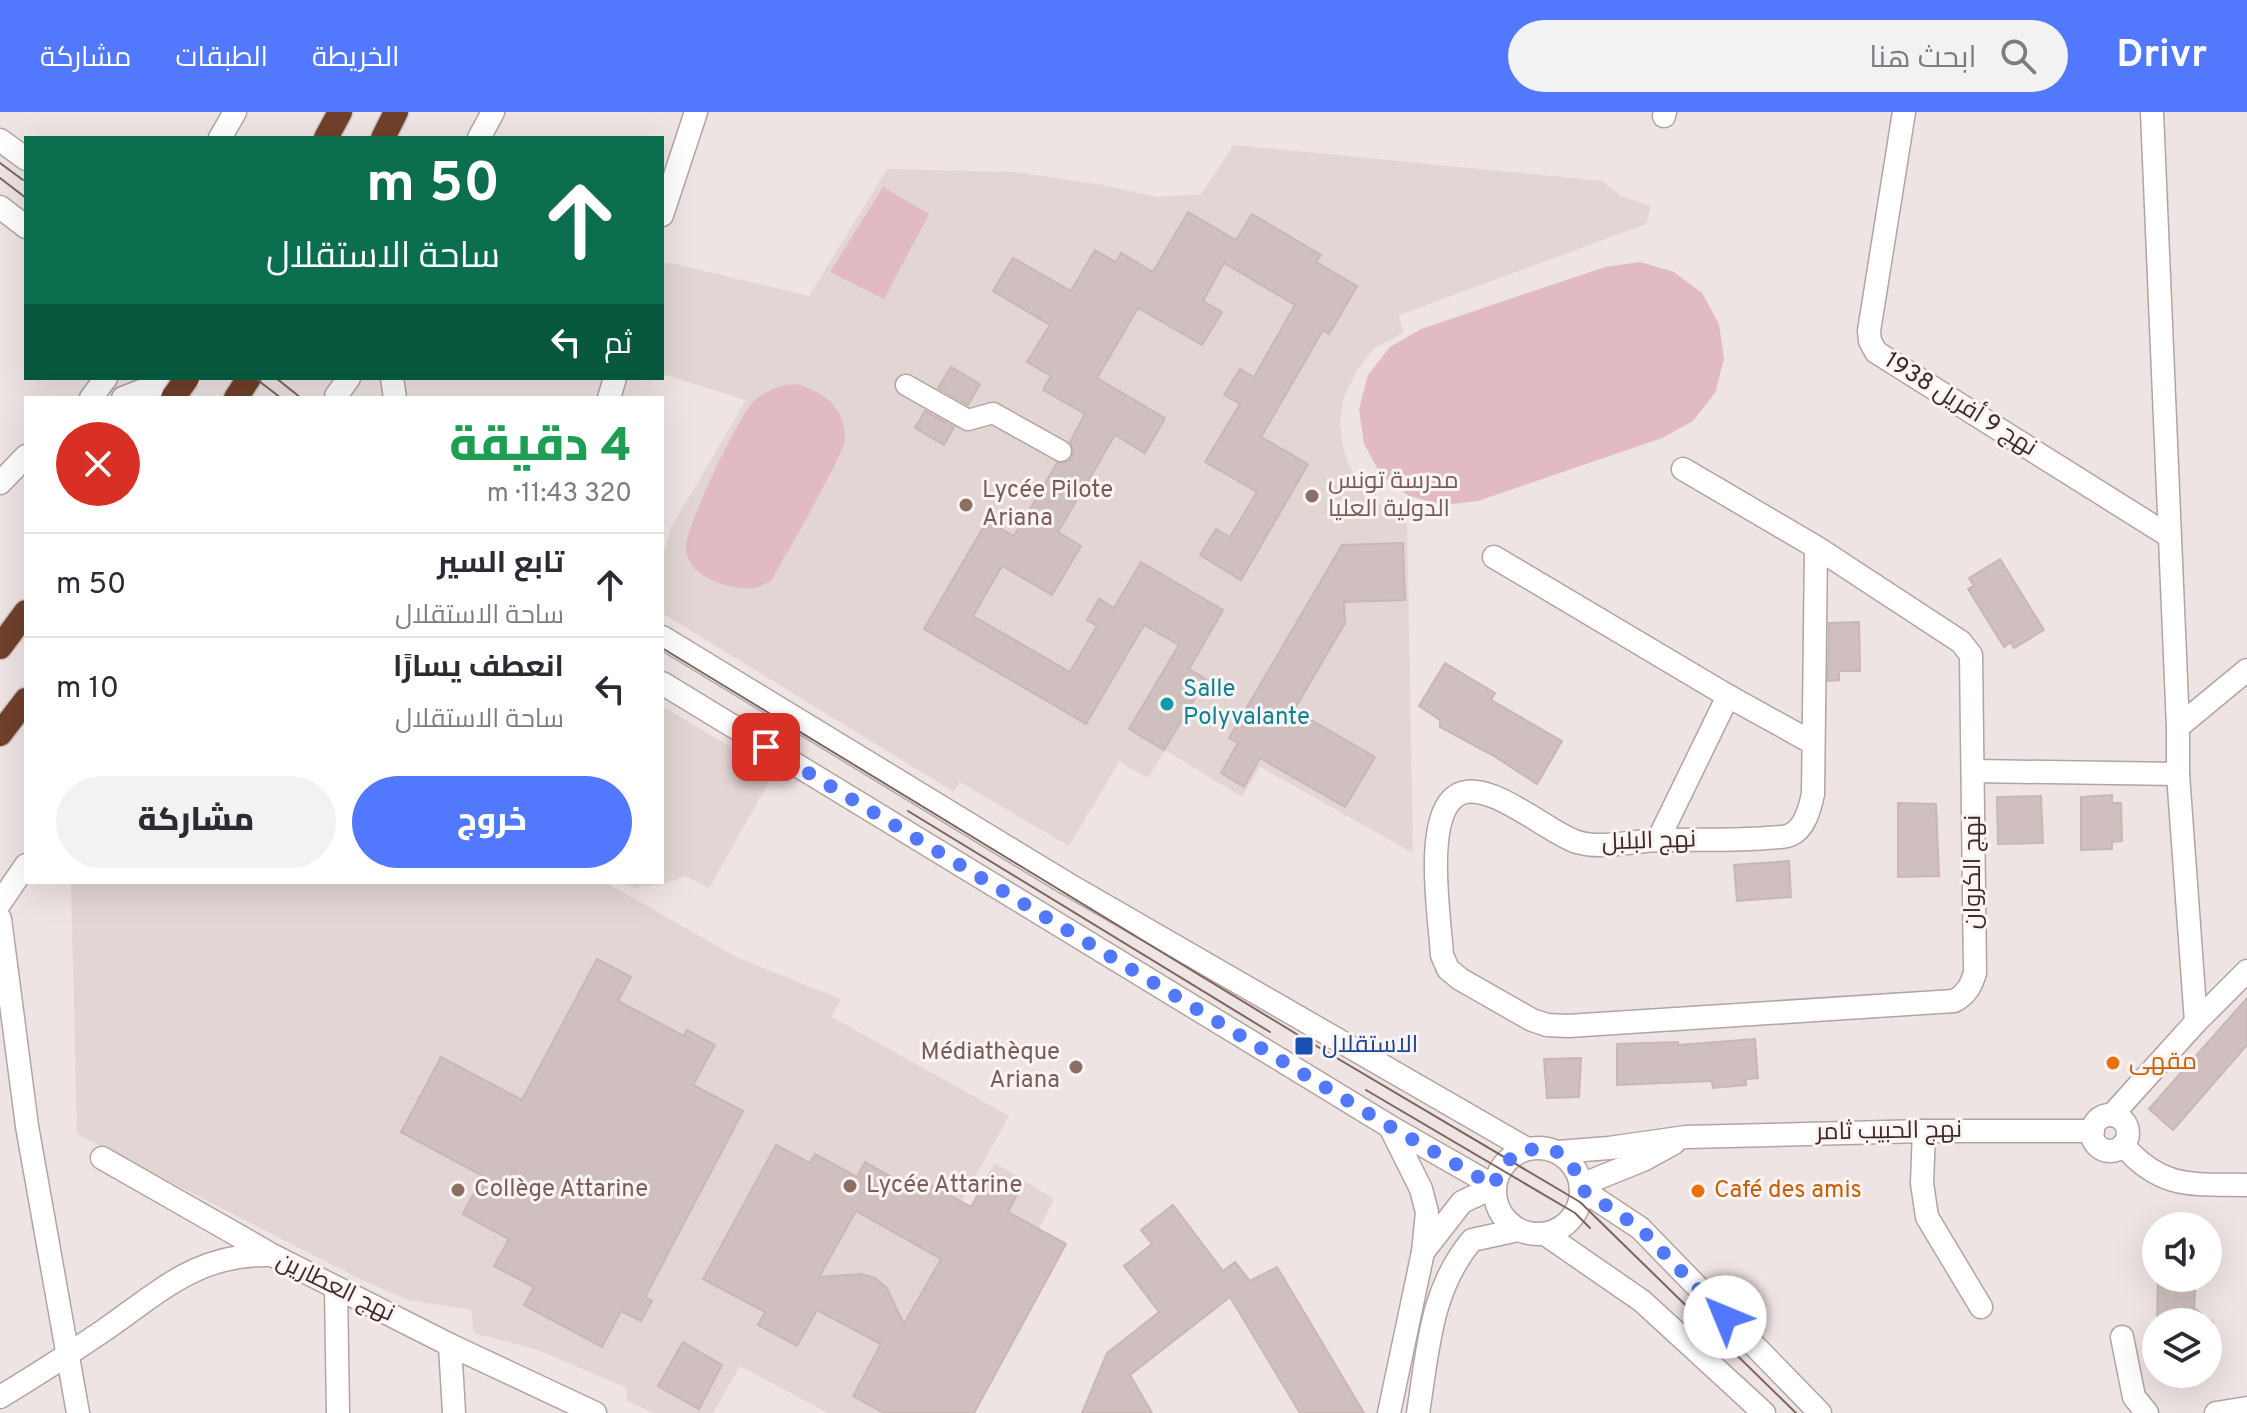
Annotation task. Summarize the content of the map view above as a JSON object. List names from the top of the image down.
{
  "streets": {
    "street": [
      "نهج 9 أفريل 1938",
      "نهج البلبل",
      "نهج الكروان",
      "نهج الحبيب ثامر",
      "نهج العطارين"
    ]
  },
  "crossings": [
    ["نهج البلبل", "نهج الكروان"]
  ],
  "places": {
    "other": [
      "مدرسة تونس الدولية العليا",
      "Lycée Pilote Ariana",
      "Salle Polyvalante",
      "مقهى",
      "Médiathèque Ariana",
      "Lycée Attarine",
      "Collège Attarine",
      "Café des amis"
    ],
    "transit": ["الاستقلال"]
  },
  "page": {
    "header": "Drivr",
    "search": "ابحث هنا",
    "nav": ["الخريطة", "الطبقات", "مشاركة"],
    "turn": ["50 m", "ساحة الاستقلال"],
    "then": "ثم",
    "heading": ["4 دقيقة", "320 m · 11:43"],
    "list": [
      {
        "name": "تابع السير",
        "note": "ساحة الاستقلال",
        "value": "50 m"
      },
      {
        "name": "انعطف يسارًا",
        "note": "ساحة الاستقلال",
        "value": "10 m"
      }
    ],
    "buttons": ["خروج", "مشاركة"]
  }
}
